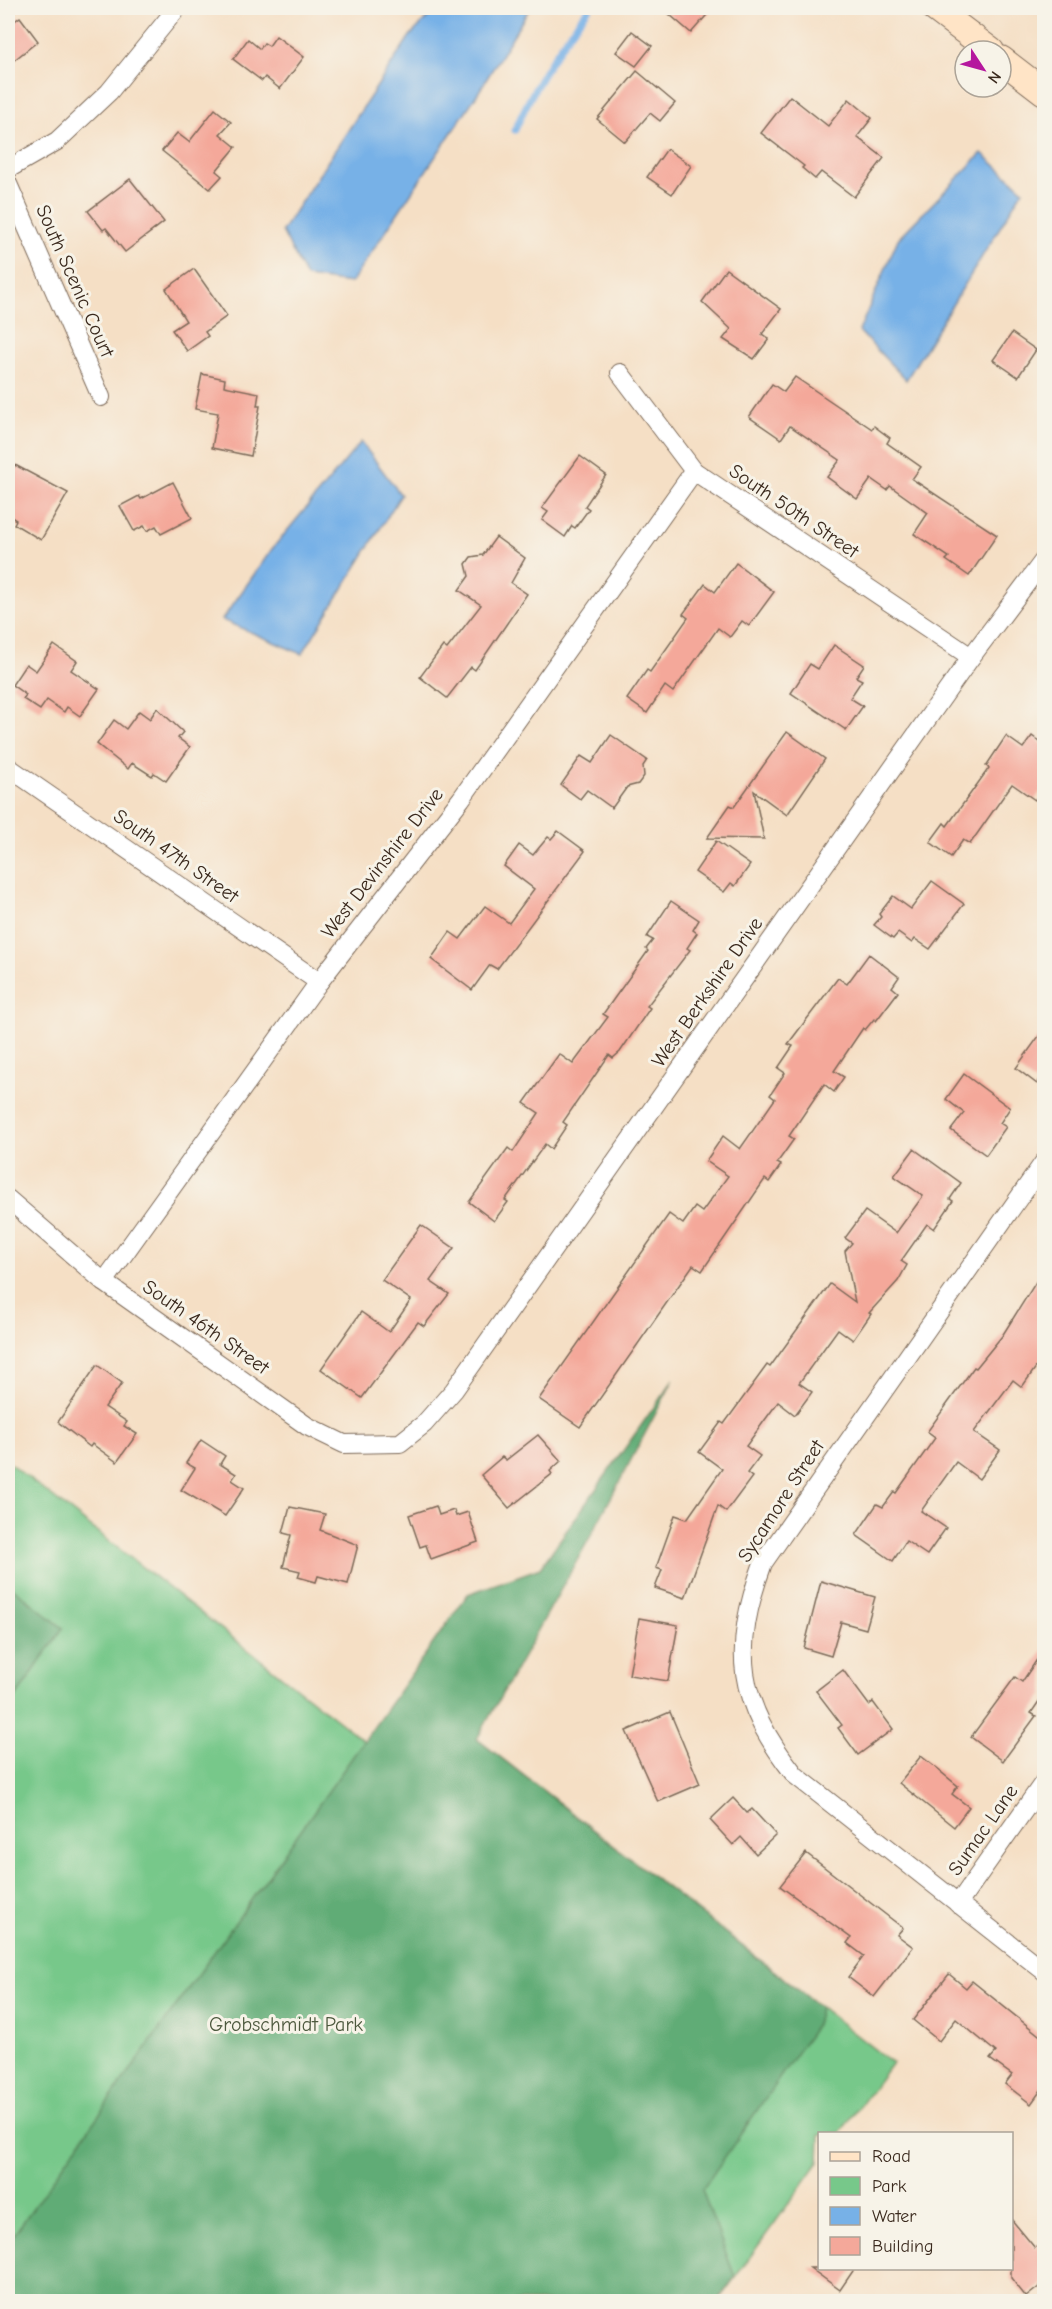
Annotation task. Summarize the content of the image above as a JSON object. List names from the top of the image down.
{
  "streets": {
    "street": [
      "South Scenic Court",
      "South 50th Street",
      "South 47th Street",
      "West Devinshire Drive",
      "West Berkshire Drive",
      "South 46th Street",
      "Sycamore Street",
      "Sumac Lane"
    ]
  },
  "crossings": [
    ["South 50th Street", "West Devinshire Drive"],
    ["South 50th Street", "West Berkshire Drive"],
    ["South 47th Street", "West Devinshire Drive"],
    ["West Devinshire Drive", "South 46th Street"],
    ["West Berkshire Drive", "South 46th Street"],
    ["Sycamore Street", "Sumac Lane"]
  ],
  "parks": ["Grobschmidt Park"],
  "legend": [
    "Road",
    "Park",
    "Water",
    "Building"
  ],
  "north": "bottom right"
}
